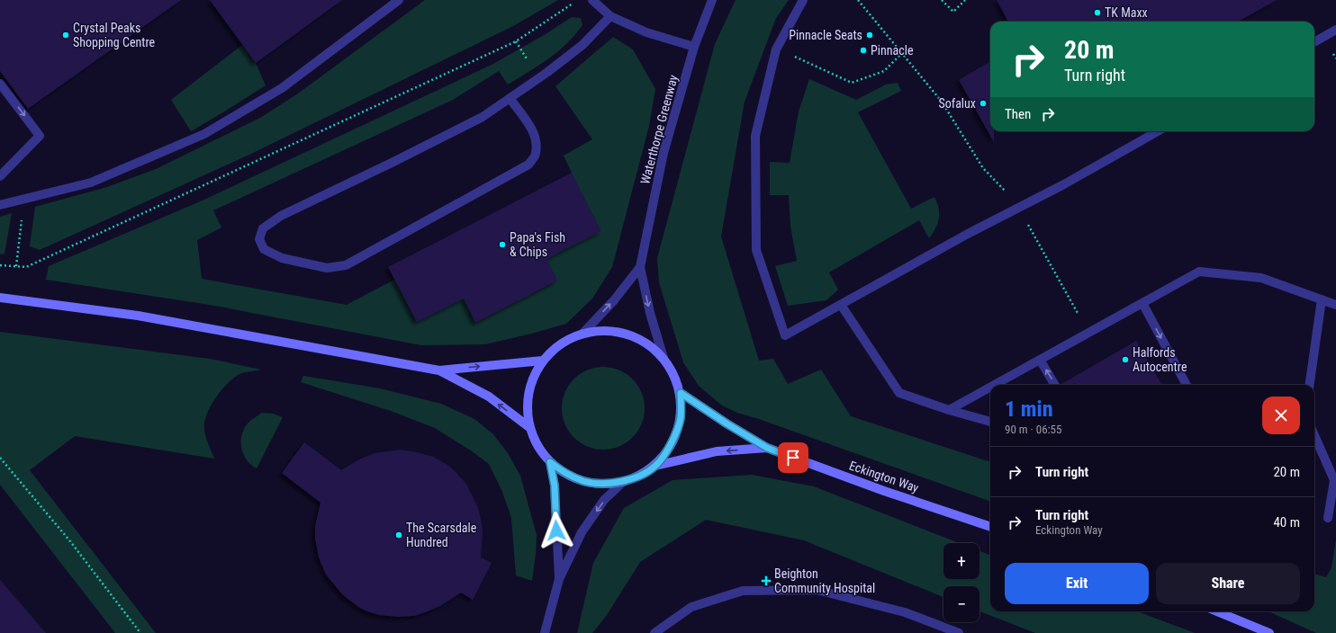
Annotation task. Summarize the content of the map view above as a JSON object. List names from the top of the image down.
{
  "streets": {
    "main road": ["Eckington Way"],
    "street": ["Waterthorpe Greenway"]
  },
  "places": {
    "other": [
      "TK Maxx",
      "Crystal Peaks Shopping Centre",
      "Pinnacle Seats",
      "Pinnacle",
      "Sofalux",
      "Papa's Fish & Chips",
      "Halfords Autocentre",
      "The Scarsdale Hundred"
    ],
    "health": ["Beighton Community Hospital"]
  },
  "page": {
    "turn": ["20 m", "Turn right"],
    "then": "Then",
    "heading": ["1 min", "90 m · 06:55"],
    "list": [
      {
        "name": "Turn right",
        "value": "20 m"
      },
      {
        "name": "Turn right",
        "note": "Eckington Way",
        "value": "40 m"
      }
    ],
    "map_buttons": ["+", "−"],
    "buttons": ["Exit", "Share"]
  }
}
